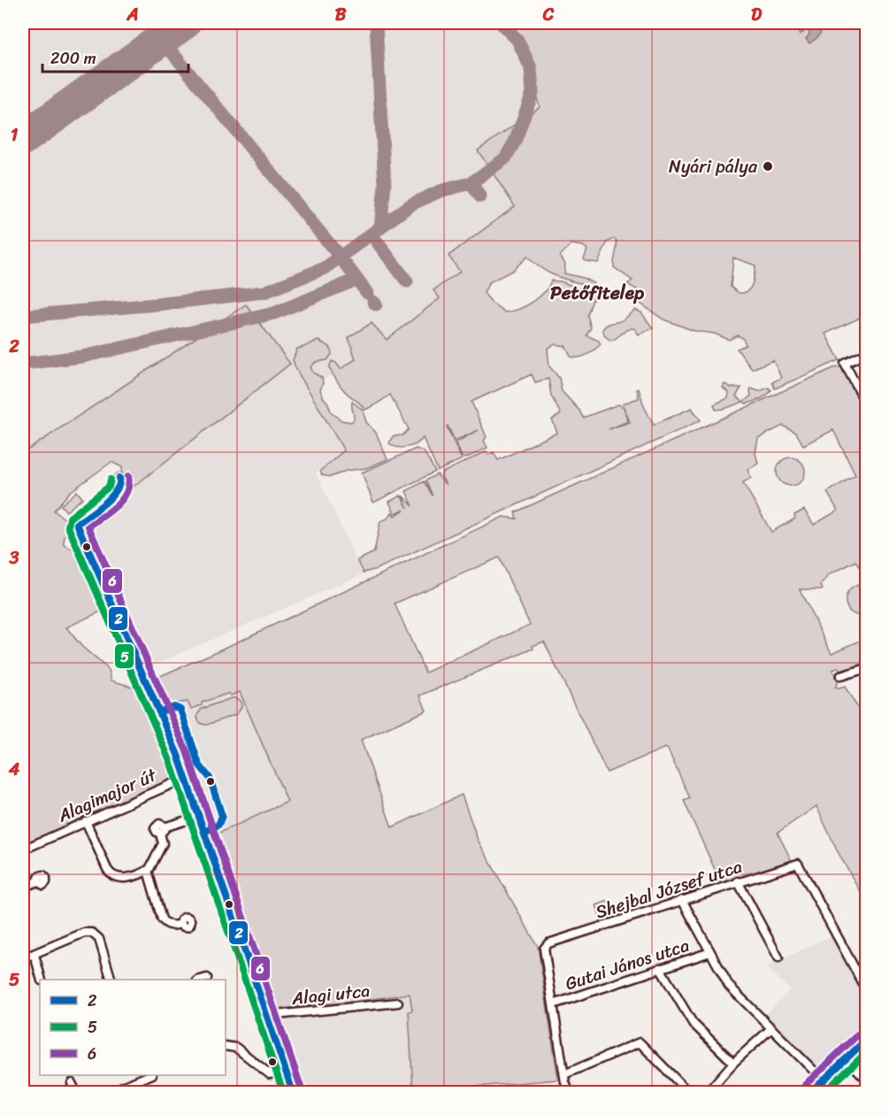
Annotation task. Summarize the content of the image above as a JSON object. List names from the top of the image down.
{
  "streets": {
    "street": [
      "Alagimajor út",
      "Shejbal József utca",
      "Gutai János utca",
      "Alagi utca"
    ]
  },
  "crossings": [
    ["Shejbal József utca", "Gutai János utca"]
  ],
  "districts": ["Petőfitelep"],
  "places": ["Nyári pálya"],
  "lines": ["transit line 6", "transit line 2", "transit line 5"],
  "legend": ["2", "5", "6"],
  "scale_bar": "200 m",
  "grid": {
    "columns": [
      "A",
      "B",
      "C",
      "D"
    ],
    "rows": [
      "1",
      "2",
      "3",
      "4",
      "5"
    ]
  }
}
